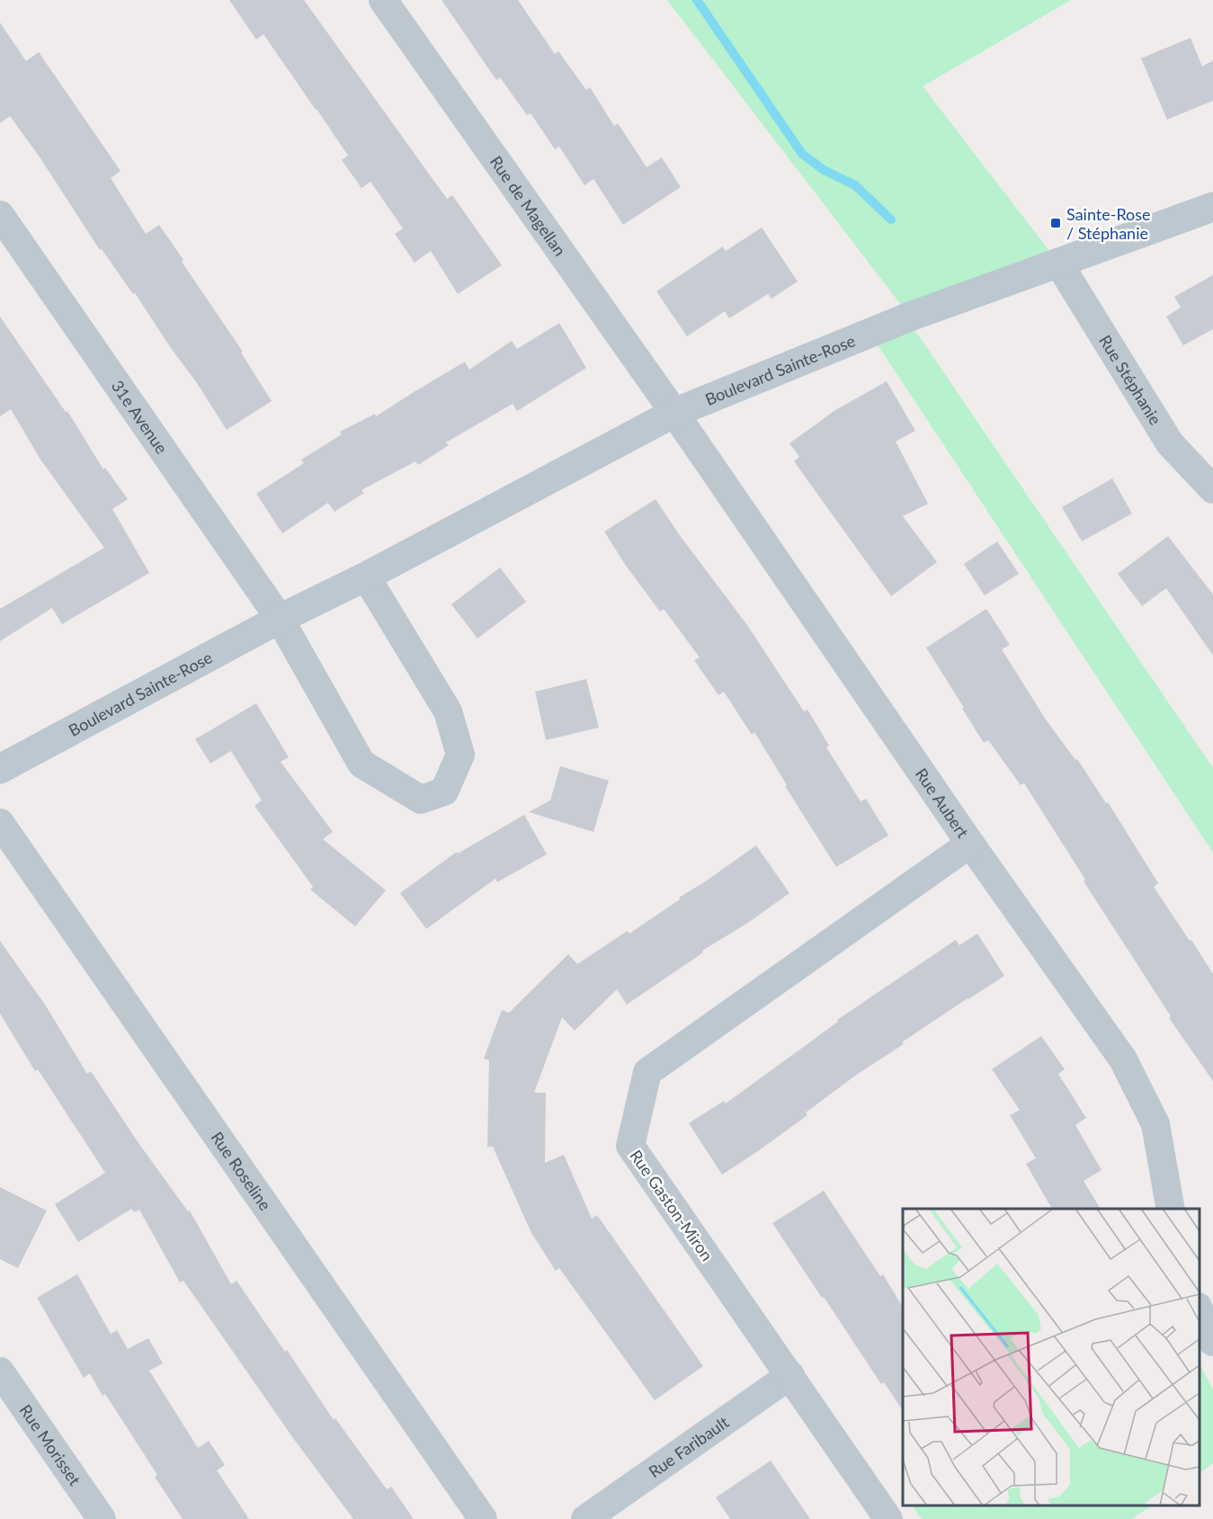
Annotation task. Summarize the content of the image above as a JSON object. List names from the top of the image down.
{
  "streets": {
    "street": [
      "Rue de Magellan",
      "Boulevard Sainte-Rose",
      "Rue Stéphanie",
      "31e Avenue",
      "Rue Aubert",
      "Rue Roseline",
      "Rue Gaston-Miron",
      "Rue Morisset",
      "Rue Faribault"
    ]
  },
  "crossings": [
    ["Rue de Magellan", "Boulevard Sainte-Rose"],
    ["Rue de Magellan", "Rue Aubert"],
    ["Boulevard Sainte-Rose", "Rue Stéphanie"],
    ["Boulevard Sainte-Rose", "31e Avenue"],
    ["Boulevard Sainte-Rose", "Rue Aubert"],
    ["Rue Aubert", "Rue Gaston-Miron"],
    ["Rue Gaston-Miron", "Rue Faribault"]
  ],
  "places": {
    "transit": ["Sainte-Rose / Stéphanie"]
  }
}
